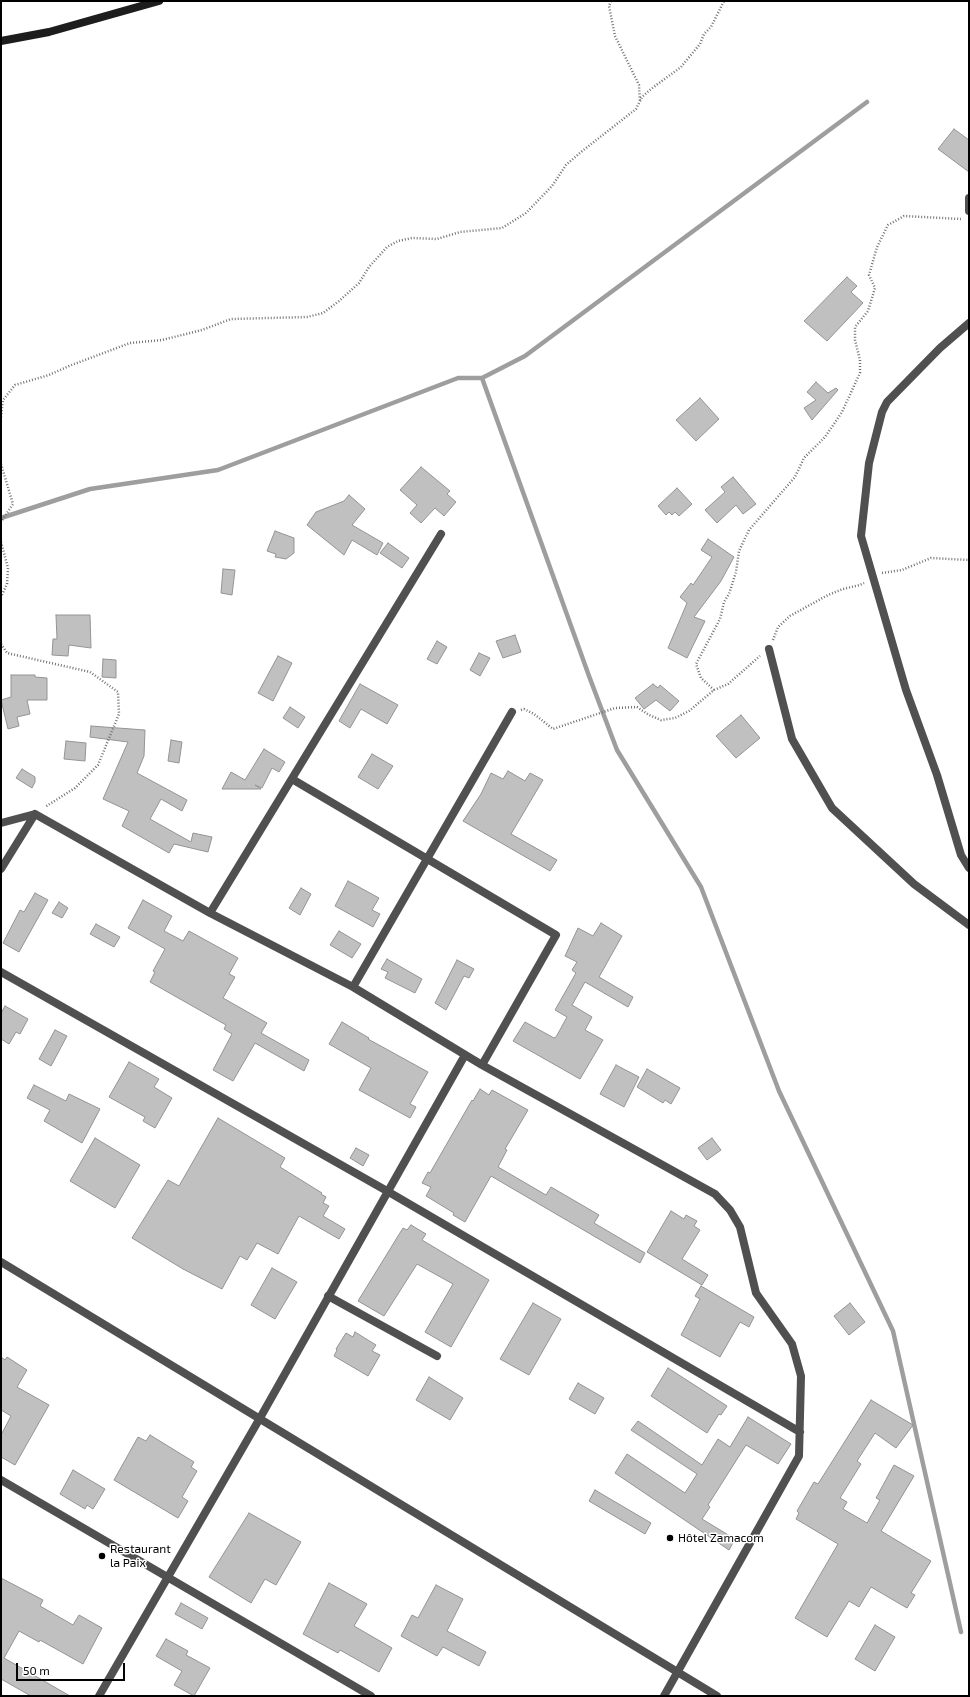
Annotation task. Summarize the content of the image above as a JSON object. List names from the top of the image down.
{
  "places": ["Hôtel Zamacom", "Restaurant la Paix"],
  "scale_bar": "50 m"
}
